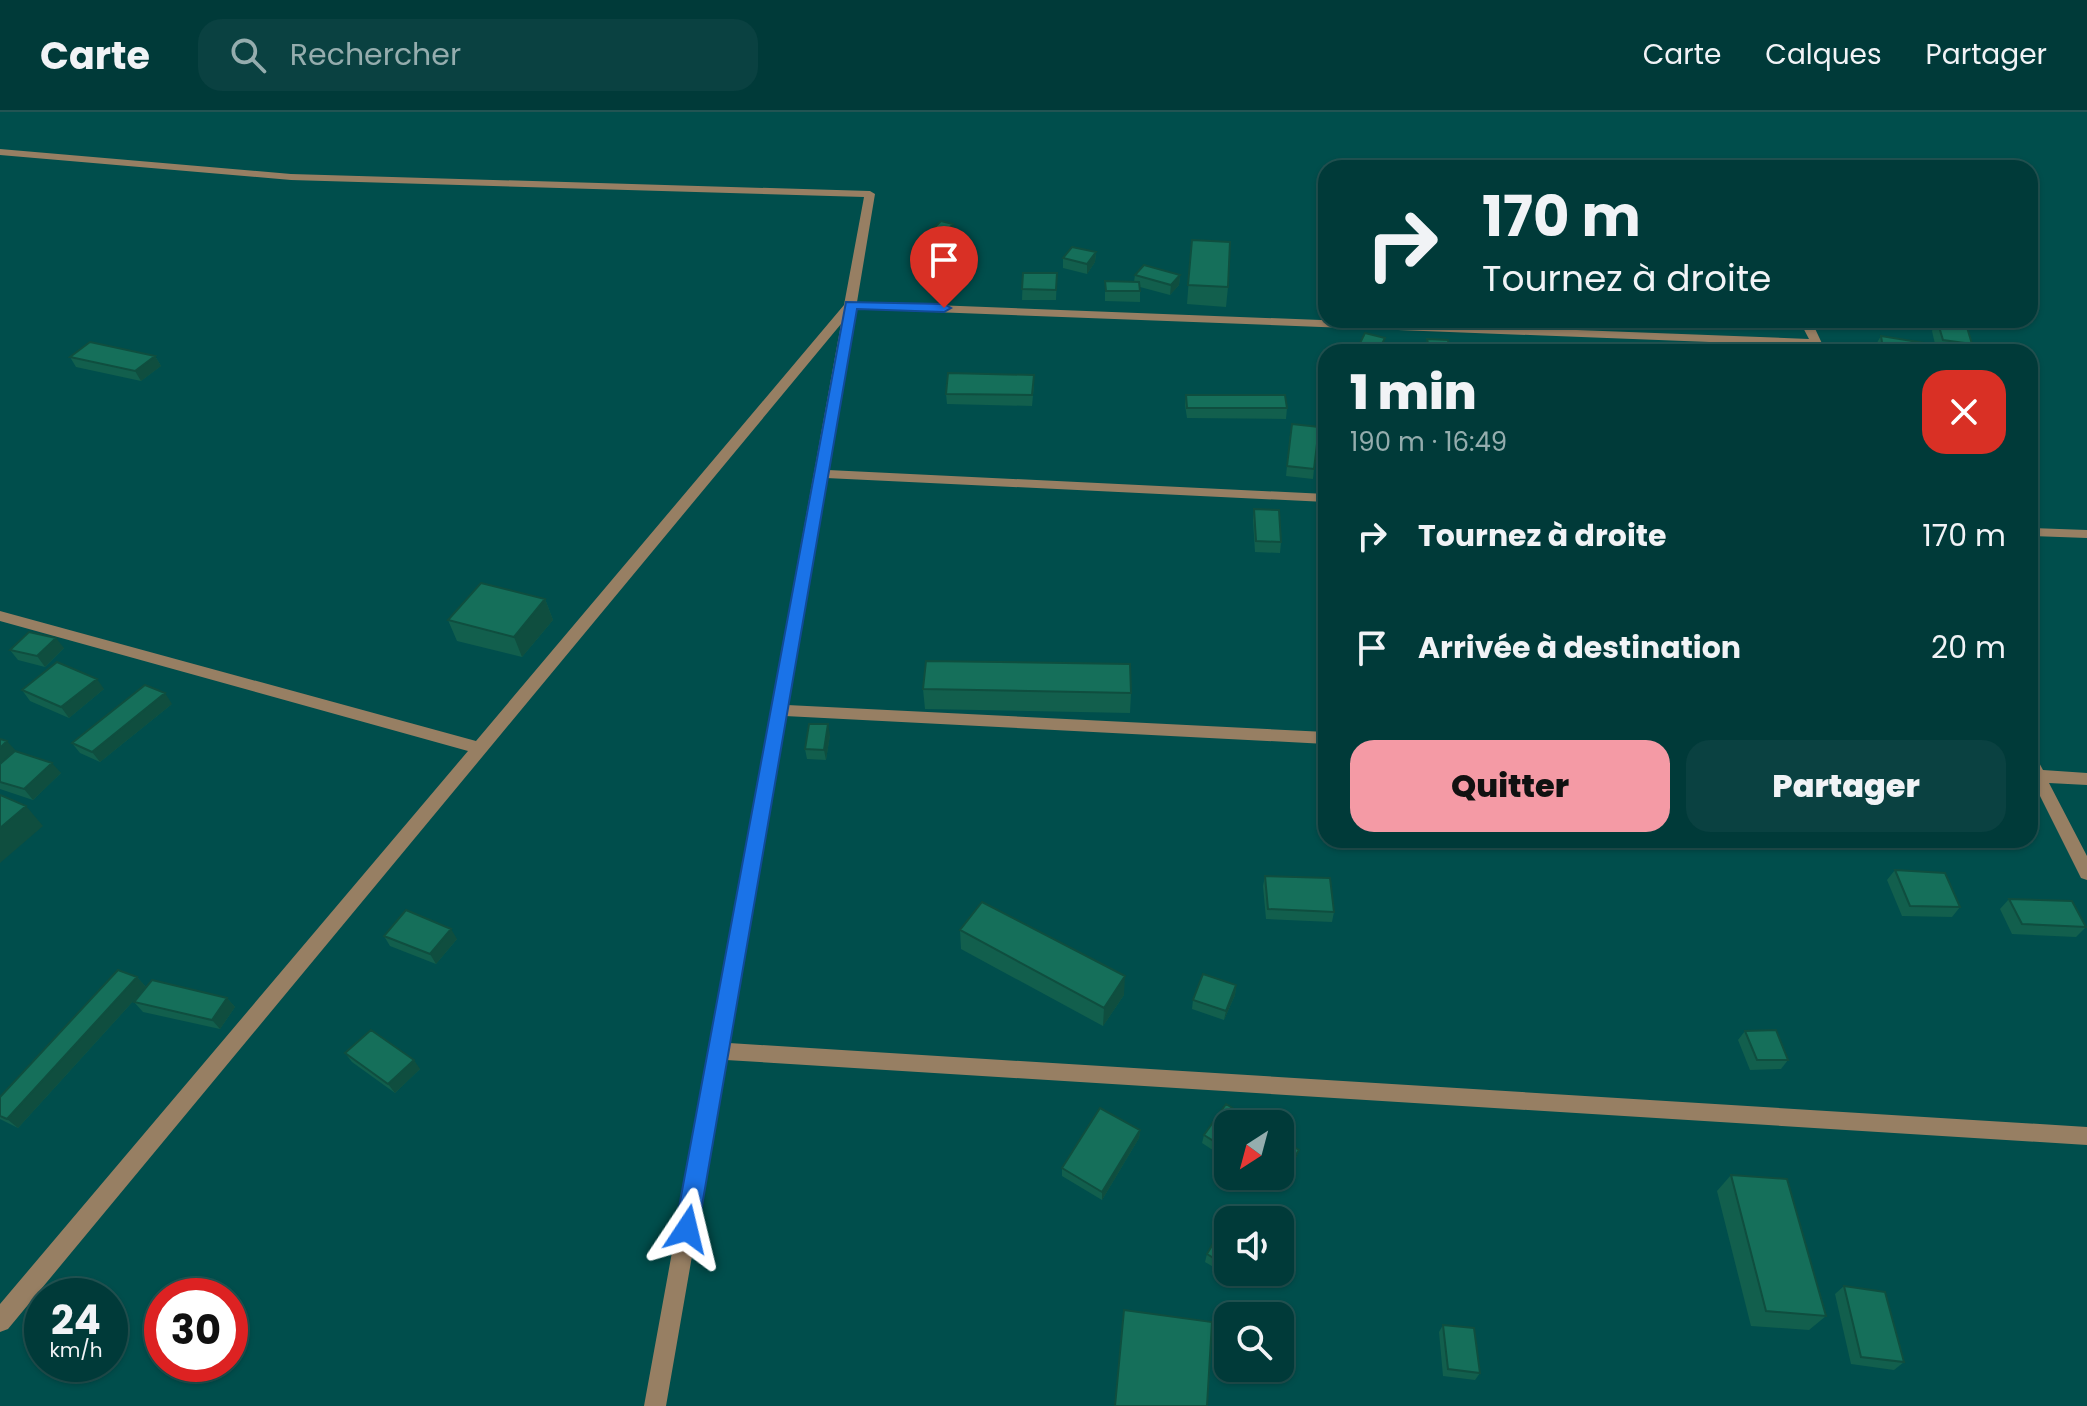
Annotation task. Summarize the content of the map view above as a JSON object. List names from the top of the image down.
{
  "north": "bottom left",
  "page": {
    "header": "Carte",
    "search": "Rechercher",
    "nav": ["Carte", "Calques", "Partager"],
    "turn": ["170 m", "Tournez à droite"],
    "heading": ["1 min", "190 m · 16:49"],
    "list": [
      {
        "name": "Tournez à droite",
        "value": "170 m"
      },
      {
        "name": "Arrivée à destination",
        "value": "20 m"
      }
    ],
    "buttons": ["Quitter", "Partager"],
    "speed": "24 km/h",
    "limit": "30"
  }
}
